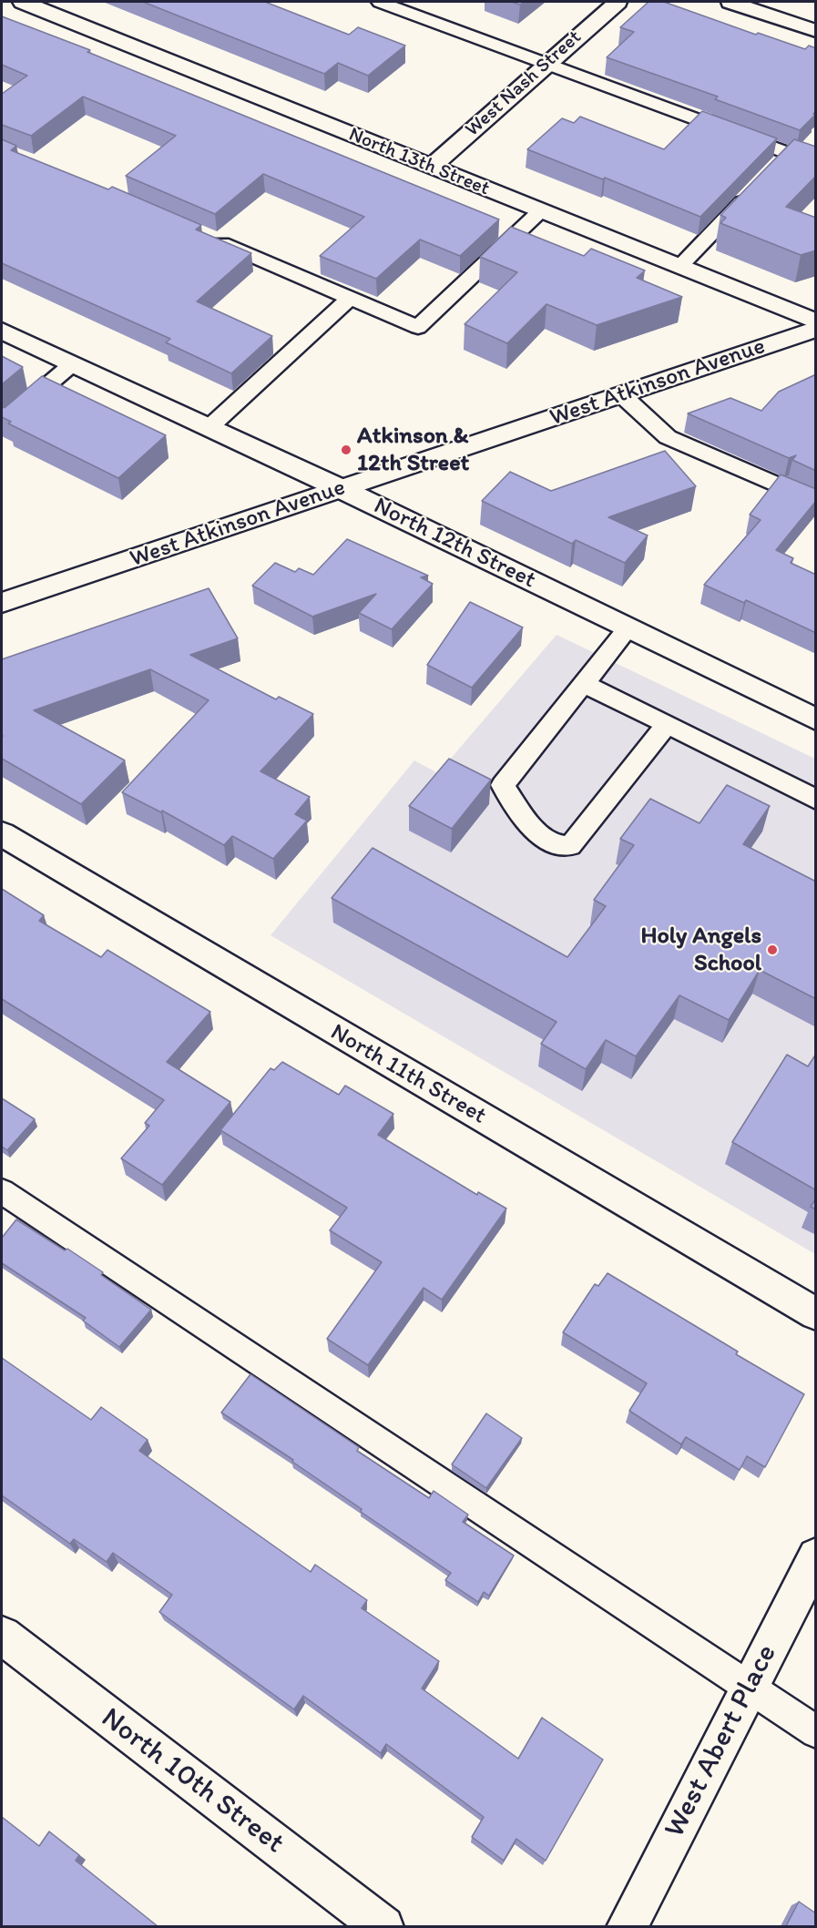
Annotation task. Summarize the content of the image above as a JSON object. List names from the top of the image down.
{
  "streets": {
    "street": [
      "West Nash Street",
      "North 13th Street",
      "West Atkinson Avenue",
      "North 12th Street",
      "North 11th Street",
      "West Abert Place",
      "North 10th Street"
    ]
  },
  "crossings": [
    ["West Nash Street", "North 13th Street"],
    ["West Atkinson Avenue", "North 12th Street"]
  ],
  "places": ["Atkinson & 12th Street", "Holy Angels School"]
}
